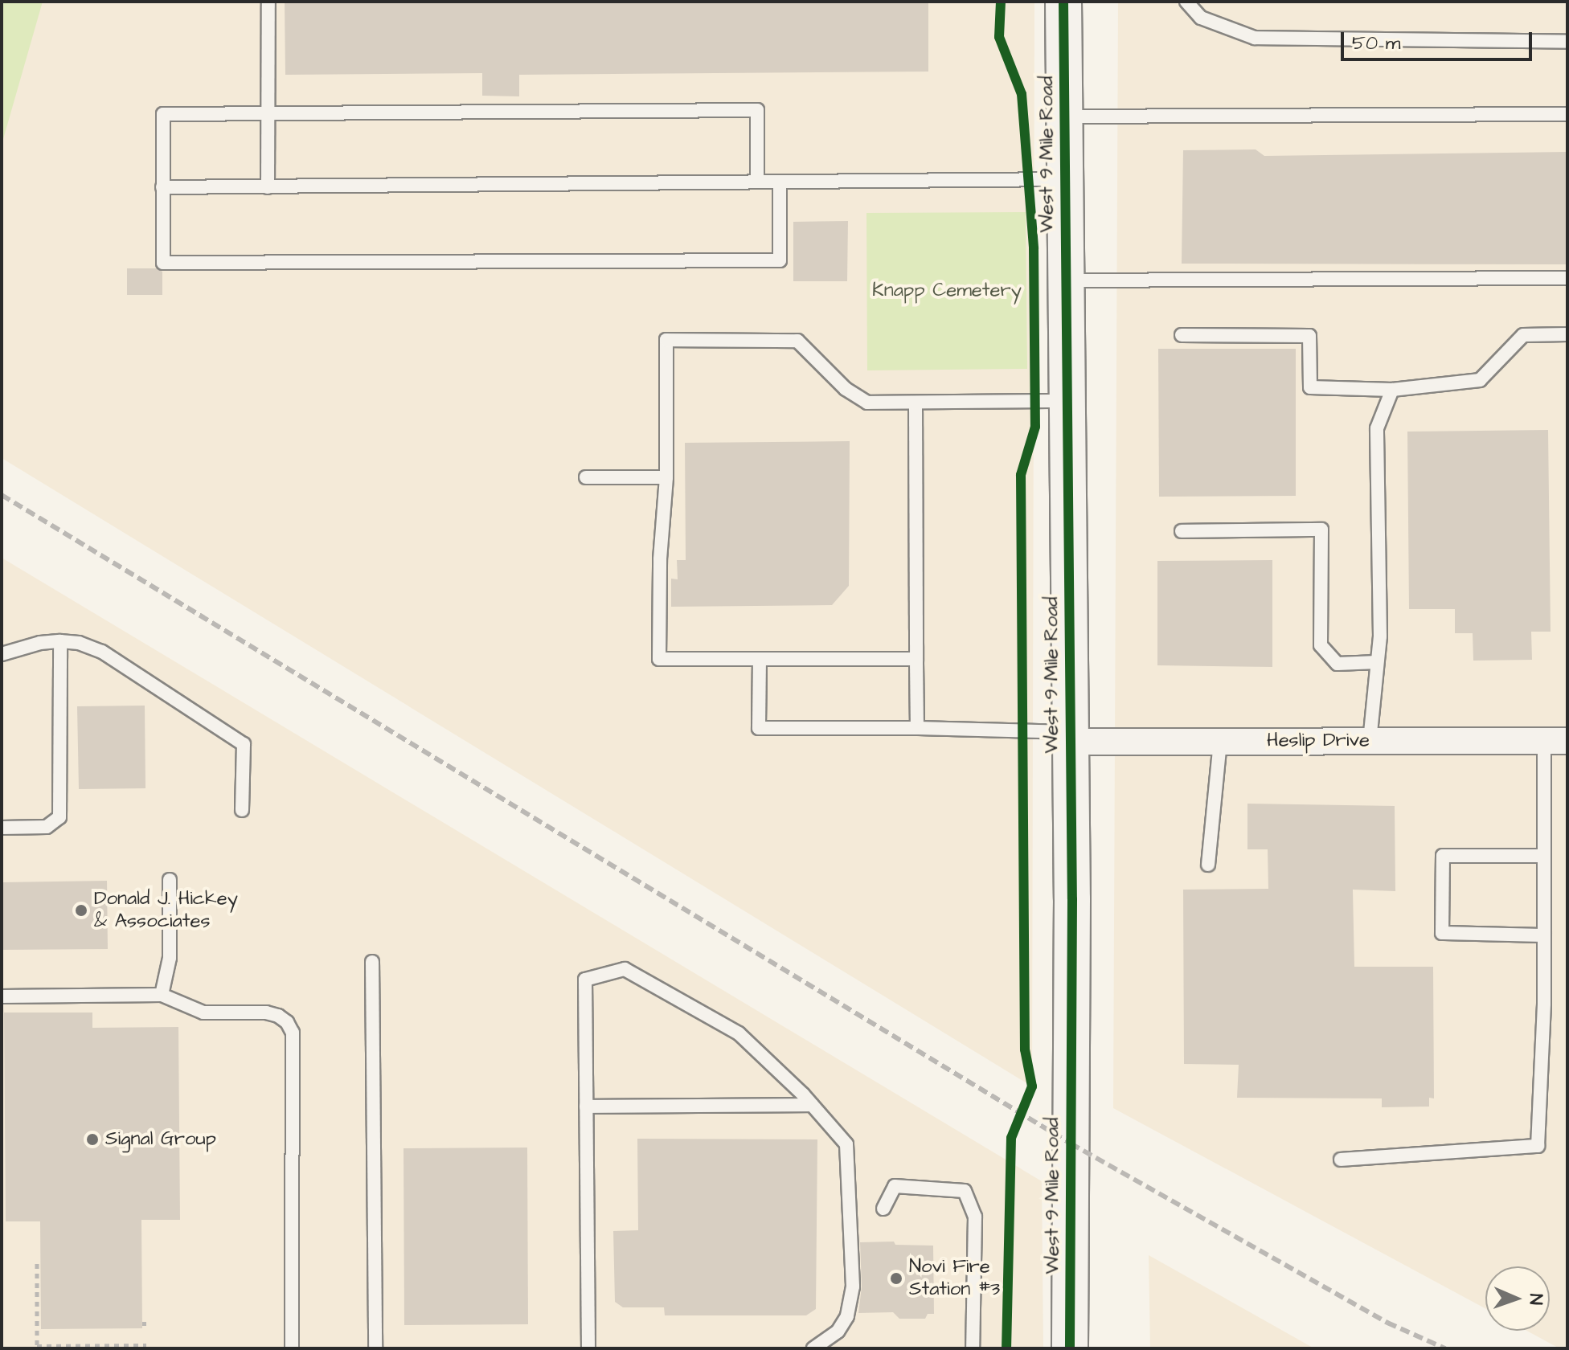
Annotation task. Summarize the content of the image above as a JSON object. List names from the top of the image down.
{
  "streets": {
    "street": ["West 9 Mile Road", "Heslip Drive"]
  },
  "crossings": [
    ["West 9 Mile Road", "Heslip Drive"]
  ],
  "parks": ["Knapp Cemetery"],
  "places": ["Donald J. Hickey & Associates", "Signal Group", "Novi Fire Station #3"],
  "scale_bar": "50 m",
  "north": "right"
}
